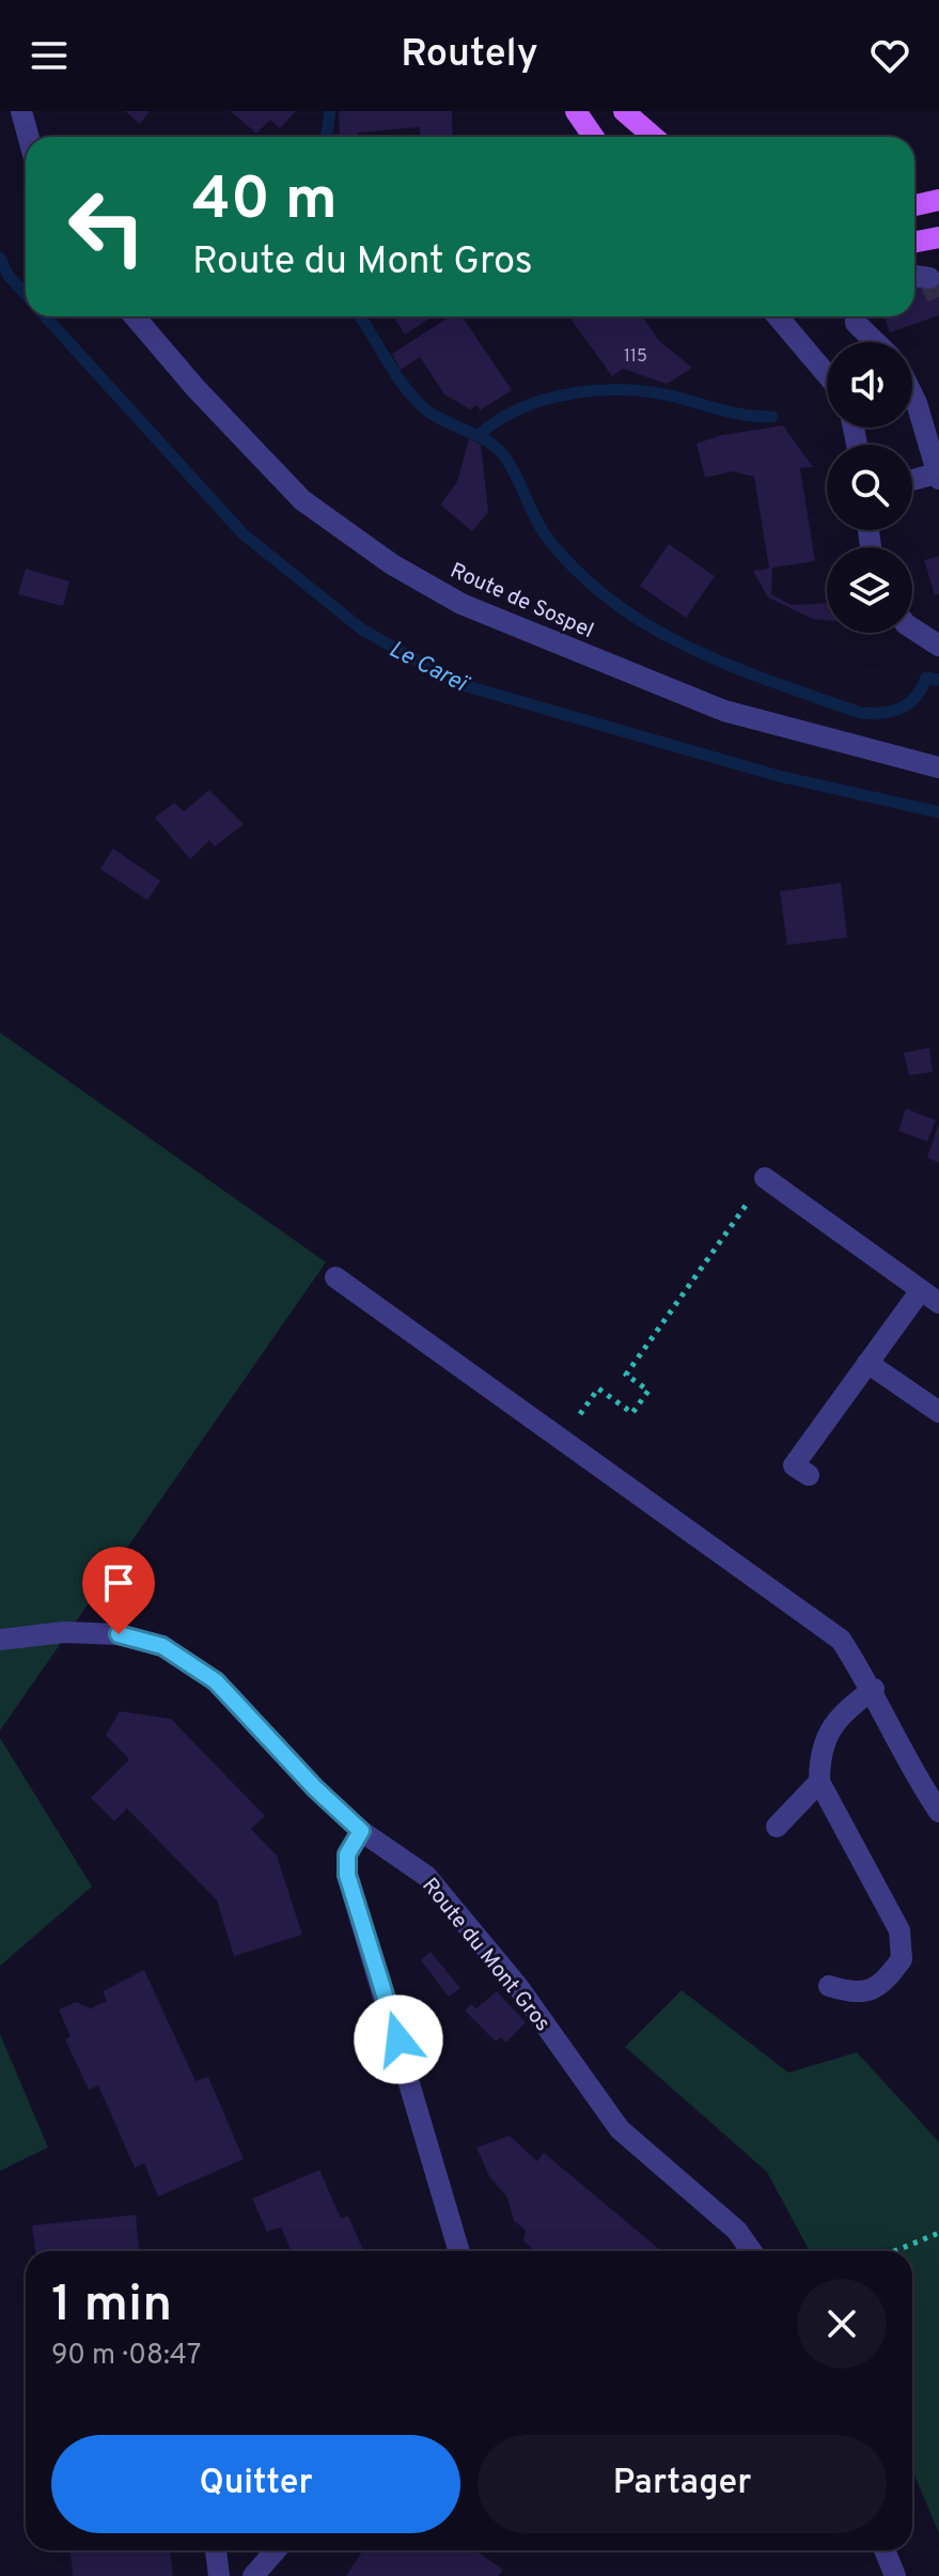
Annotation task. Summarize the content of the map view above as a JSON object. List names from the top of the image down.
{
  "streets": {
    "street": ["Route de Sospel", "Route du Mont Gros"]
  },
  "water": ["Le Careï"],
  "house_numbers": ["115"],
  "page": {
    "header": "Routely",
    "turn": ["40 m", "Route du Mont Gros"],
    "heading": ["1 min", "90 m · 08:47"],
    "buttons": ["Quitter", "Partager"]
  }
}
